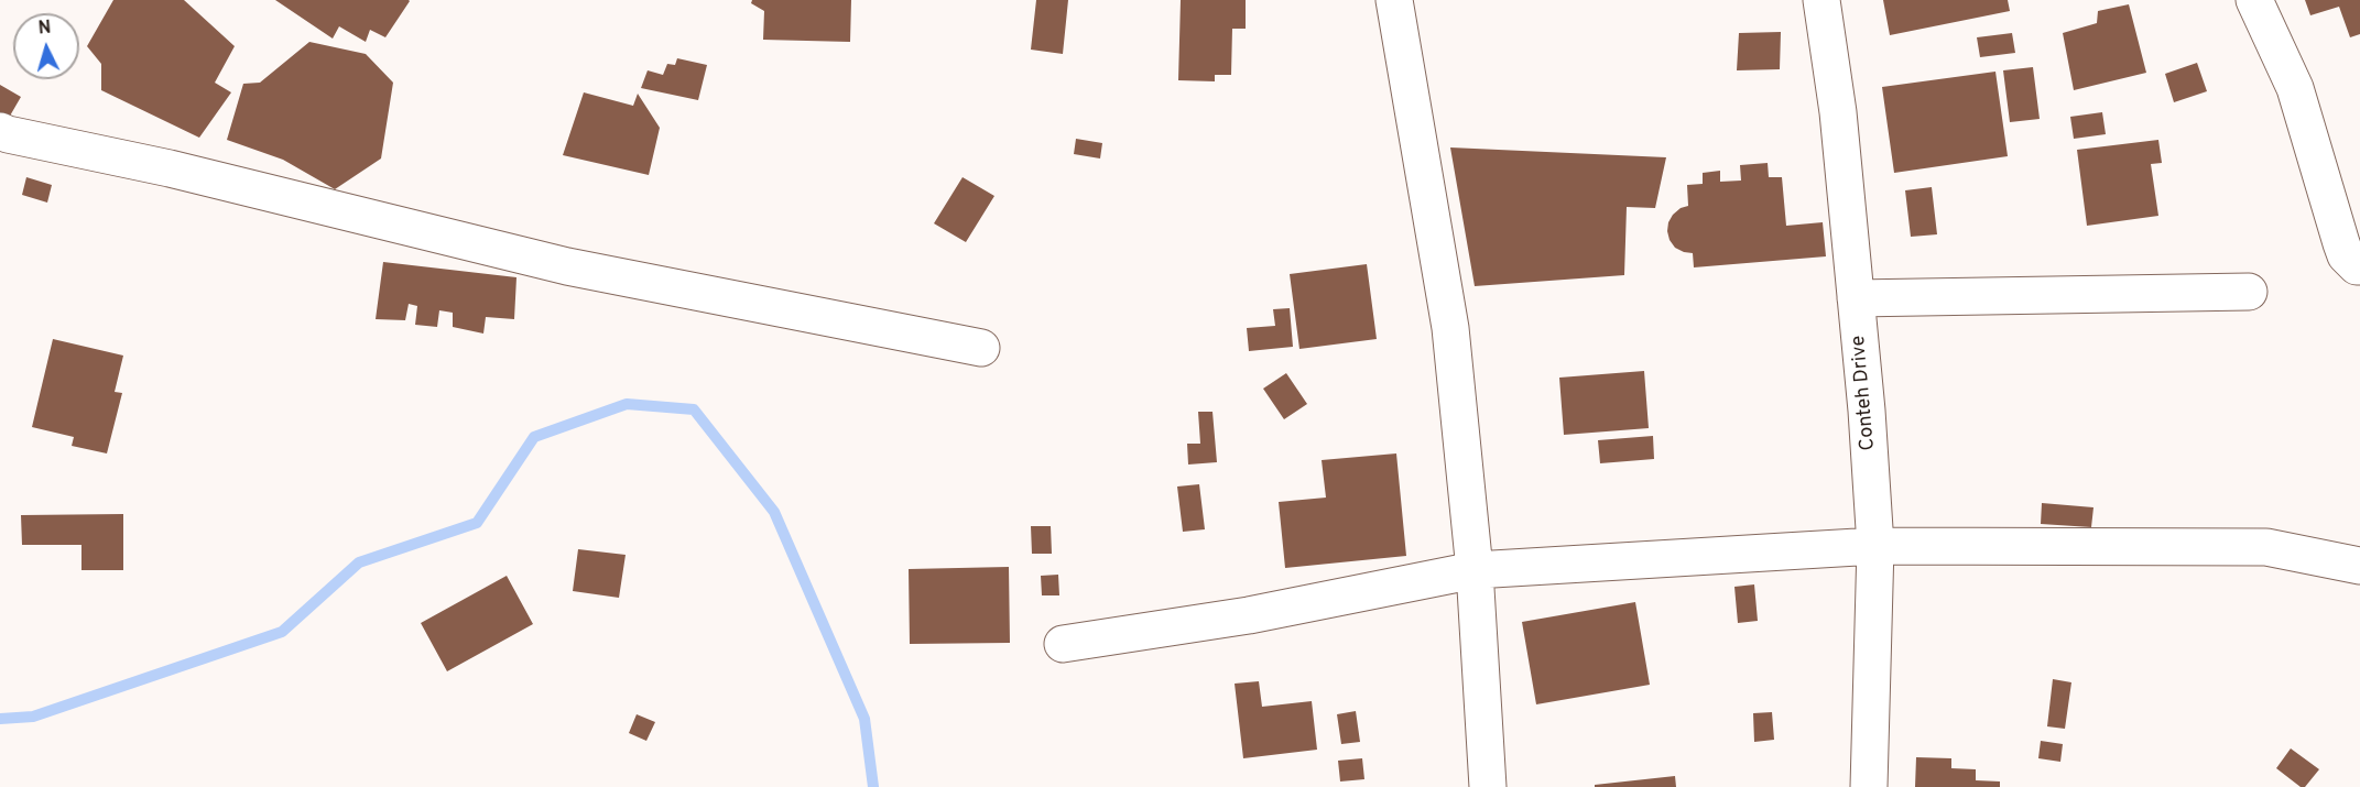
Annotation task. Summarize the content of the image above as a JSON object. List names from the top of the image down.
{
  "streets": {
    "street": ["Conteh Drive"]
  },
  "north": "top"
}
